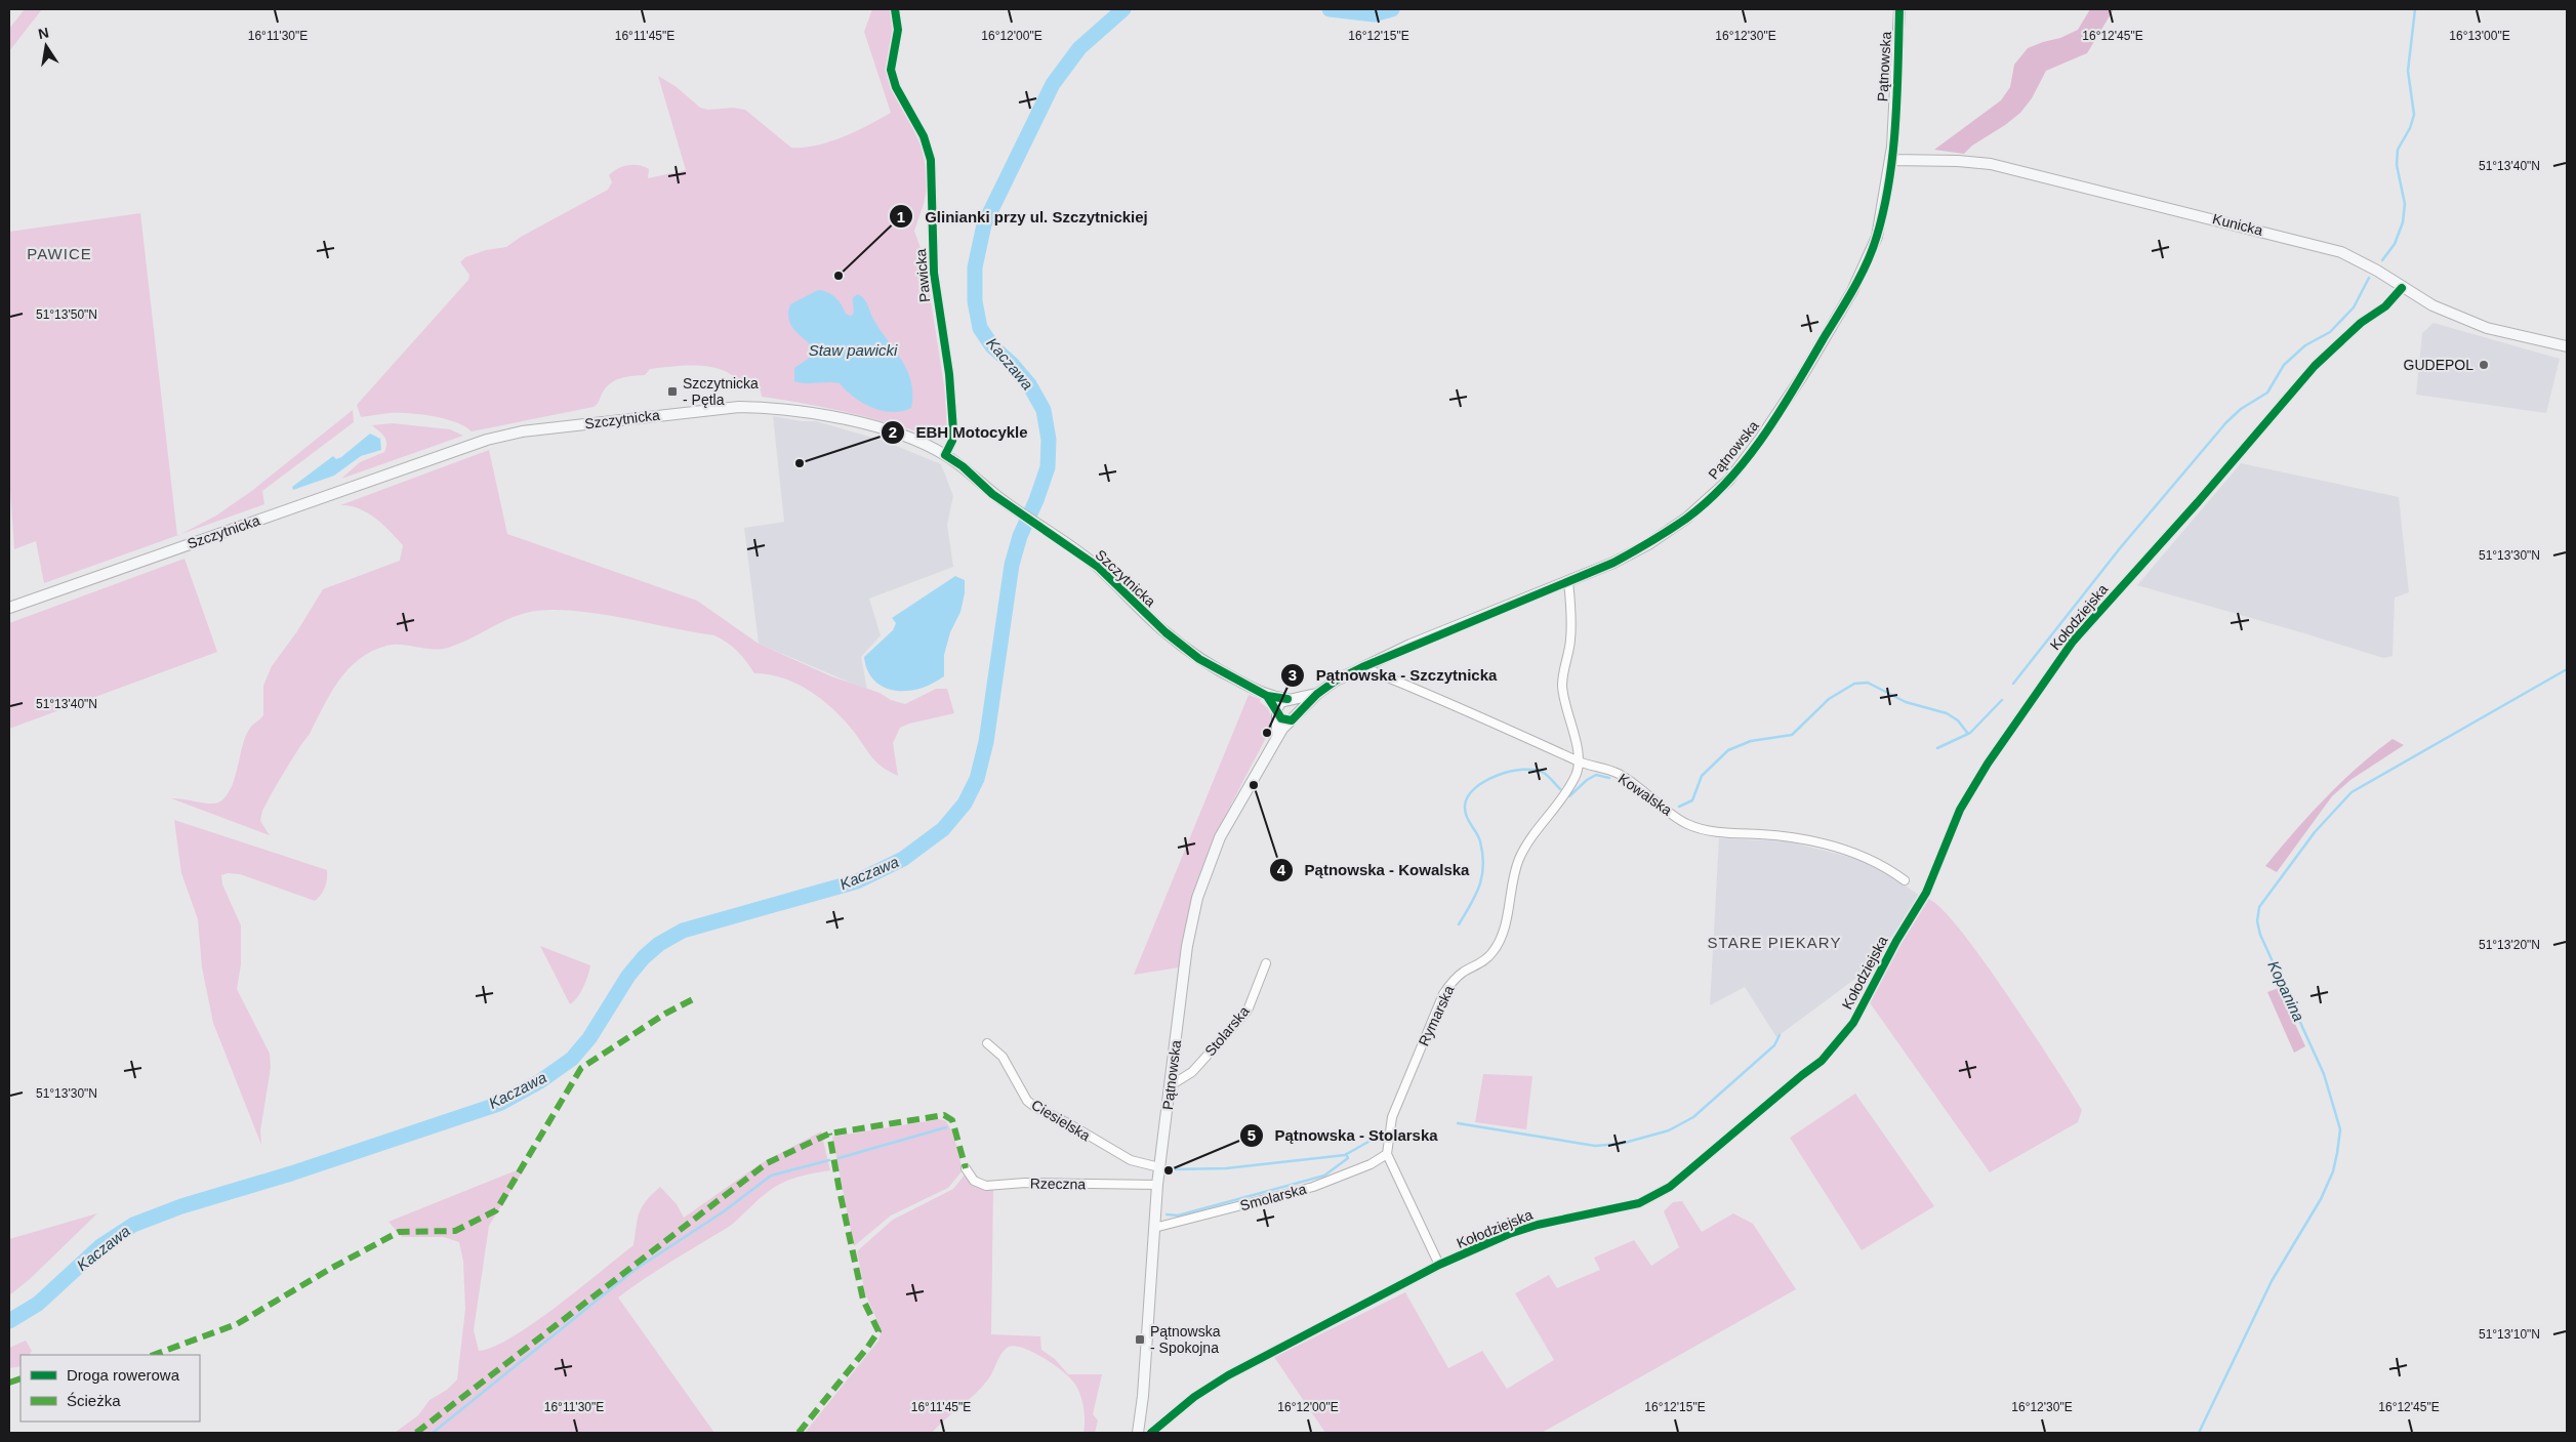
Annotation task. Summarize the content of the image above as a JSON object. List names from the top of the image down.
{
  "streets": {
    "street": [
      "Pątnowska",
      "Kunicka",
      "Pawicka",
      "Szczytnicka",
      "Kołodziejska",
      "Kowalska",
      "Rymarska",
      "Stolarska",
      "Ciesielska",
      "Rzeczna",
      "Smolarska"
    ]
  },
  "crossings": [
    ["Pątnowska", "Kunicka"],
    ["Pątnowska", "Szczytnicka"],
    ["Pątnowska", "Kowalska"],
    ["Pątnowska", "Stolarska"],
    ["Pątnowska", "Ciesielska"],
    ["Pątnowska", "Rzeczna"],
    ["Pątnowska", "Smolarska"],
    ["Kunicka", "Kołodziejska"],
    ["Pawicka", "Szczytnicka"],
    ["Kowalska", "Rymarska"],
    ["Rymarska", "Smolarska"]
  ],
  "districts": ["PAWICE", "STARE PIEKARY"],
  "water": ["Staw pawicki", "Kaczawa", "Kopanina"],
  "places": {
    "other": [
      "Glinianki przy ul. Szczytnickiej",
      "GUDEPOL",
      "EBH Motocykle",
      "Pątnowska - Szczytnicka",
      "Pątnowska - Kowalska",
      "Pątnowska - Stolarska"
    ],
    "transit": ["Szczytnicka - Pętla", "Pątnowska - Spokojna"]
  },
  "legend": ["Droga rowerowa", "Ścieżka"],
  "north": "top",
  "coordinates": [
    "16°11'30\"E",
    "16°11'45\"E",
    "16°12'00\"E",
    "16°12'15\"E",
    "16°12'30\"E",
    "16°12'45\"E",
    "16°13'00\"E",
    "51°13'40\"N",
    "51°13'50\"N",
    "51°13'30\"N",
    "51°13'20\"N",
    "51°13'10\"N"
  ]
}
